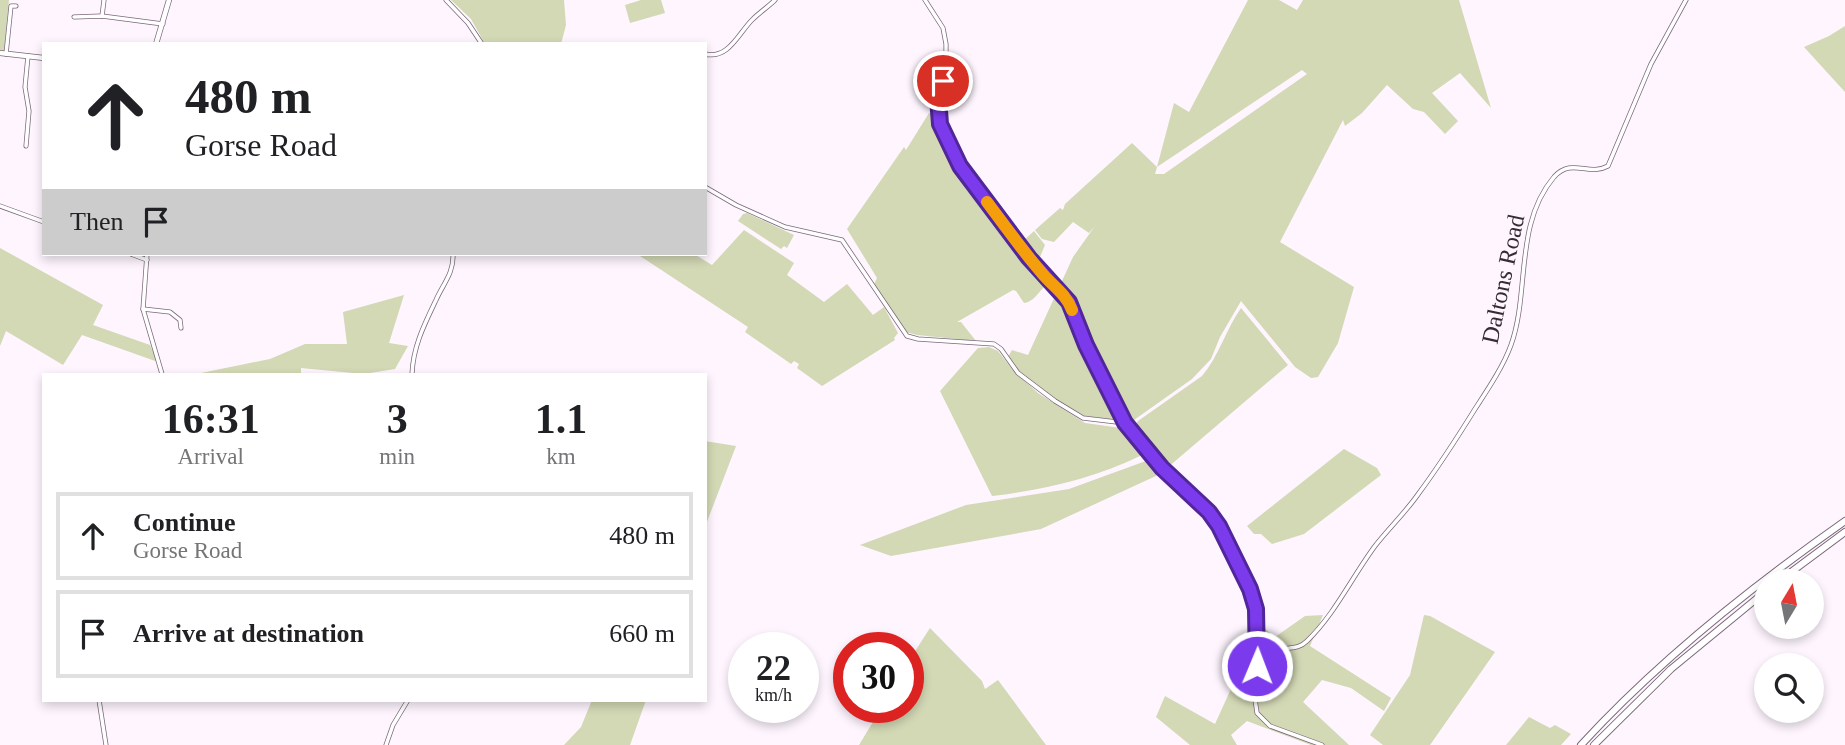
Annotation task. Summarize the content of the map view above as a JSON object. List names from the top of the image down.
{
  "streets": {
    "street": ["Daltons Road"]
  },
  "north": "top",
  "page": {
    "turn": ["480 m", "Gorse Road"],
    "then": "Then",
    "eta": [
      "16:31",
      "Arrival",
      "3",
      "min",
      "1.1",
      "km"
    ],
    "list": [
      {
        "name": "Continue",
        "note": "Gorse Road",
        "value": "480 m"
      },
      {
        "name": "Arrive at destination",
        "value": "660 m"
      }
    ],
    "speed": "22 km/h",
    "limit": "30"
  }
}
